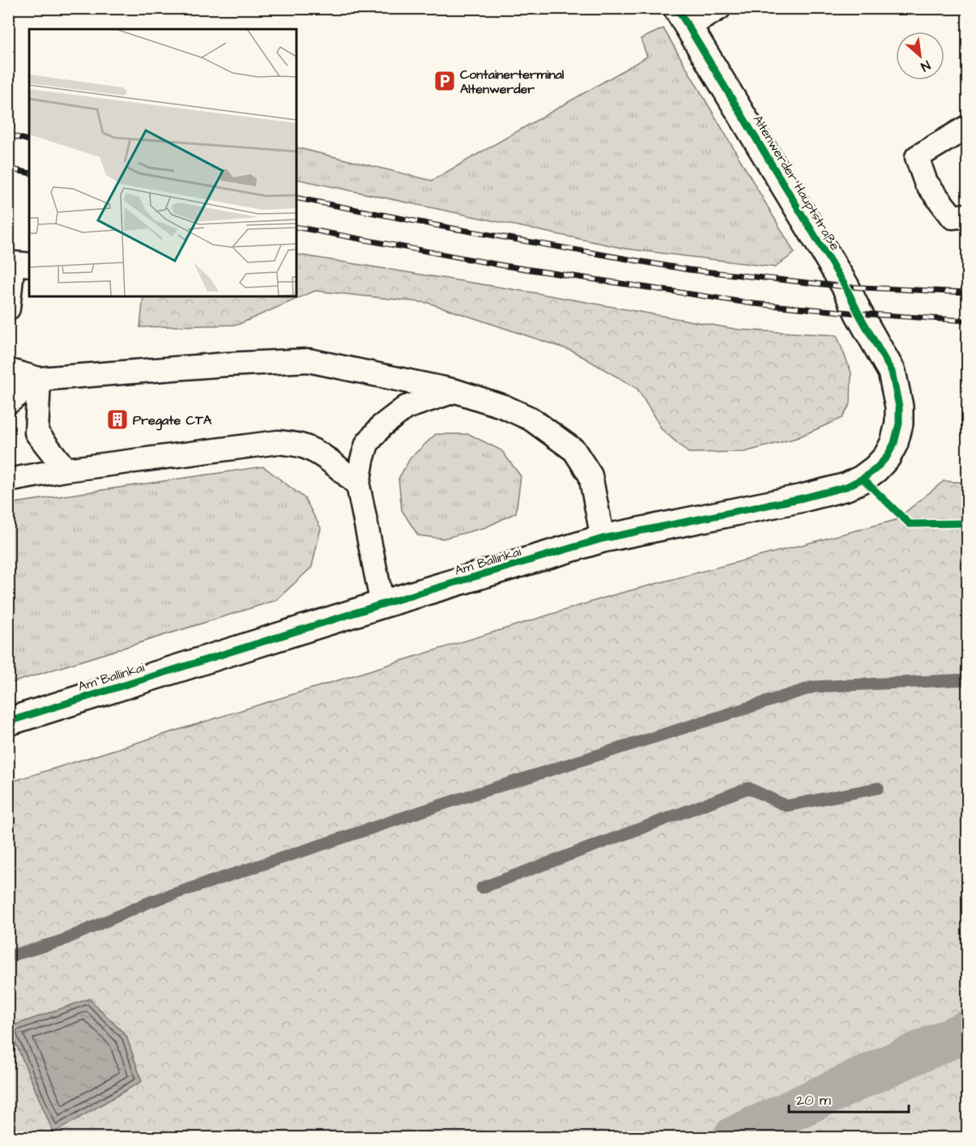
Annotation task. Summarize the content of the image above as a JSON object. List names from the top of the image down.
{
  "streets": {
    "street": ["Altenwerder Hauptstraße", "Am Ballinkai"]
  },
  "crossings": [
    ["Altenwerder Hauptstraße", "Am Ballinkai"]
  ],
  "places": {
    "parking": ["Containerterminal Altenwerder"],
    "building": ["Pregate CTA"]
  },
  "scale_bar": "20 m",
  "north": "bottom right"
}
